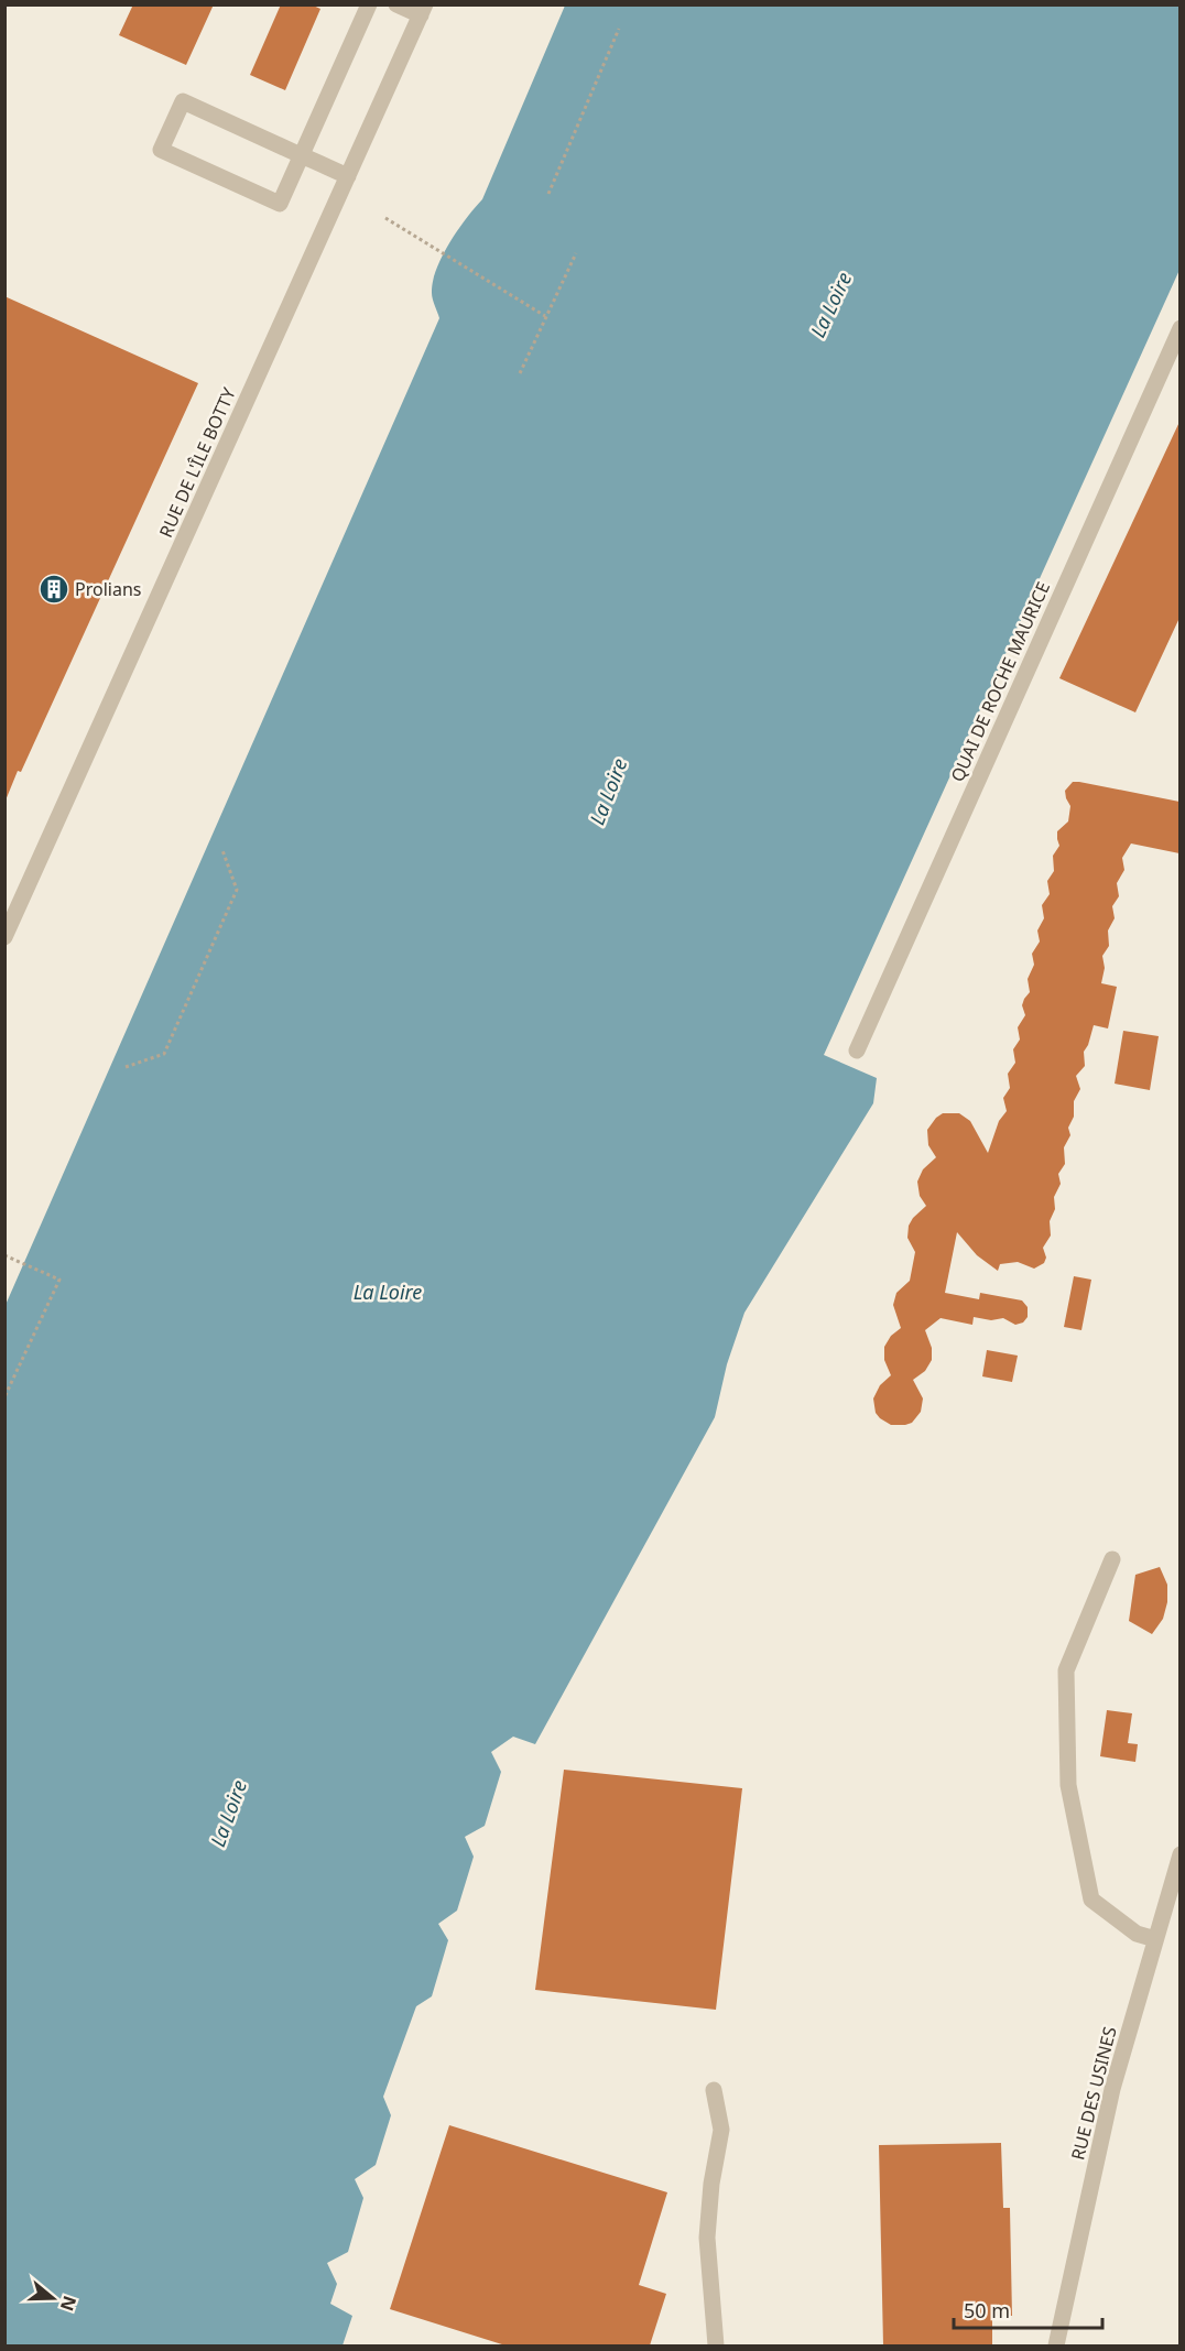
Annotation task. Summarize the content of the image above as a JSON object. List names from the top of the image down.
{
  "streets": {
    "street": ["RUE DE L'ÎLE BOTTY", "QUAI DE ROCHE MAURICE", "RUE DES USINES"]
  },
  "water": ["La Loire"],
  "places": {
    "building": ["Prolians"]
  },
  "scale_bar": "50 m",
  "north": "right"
}
